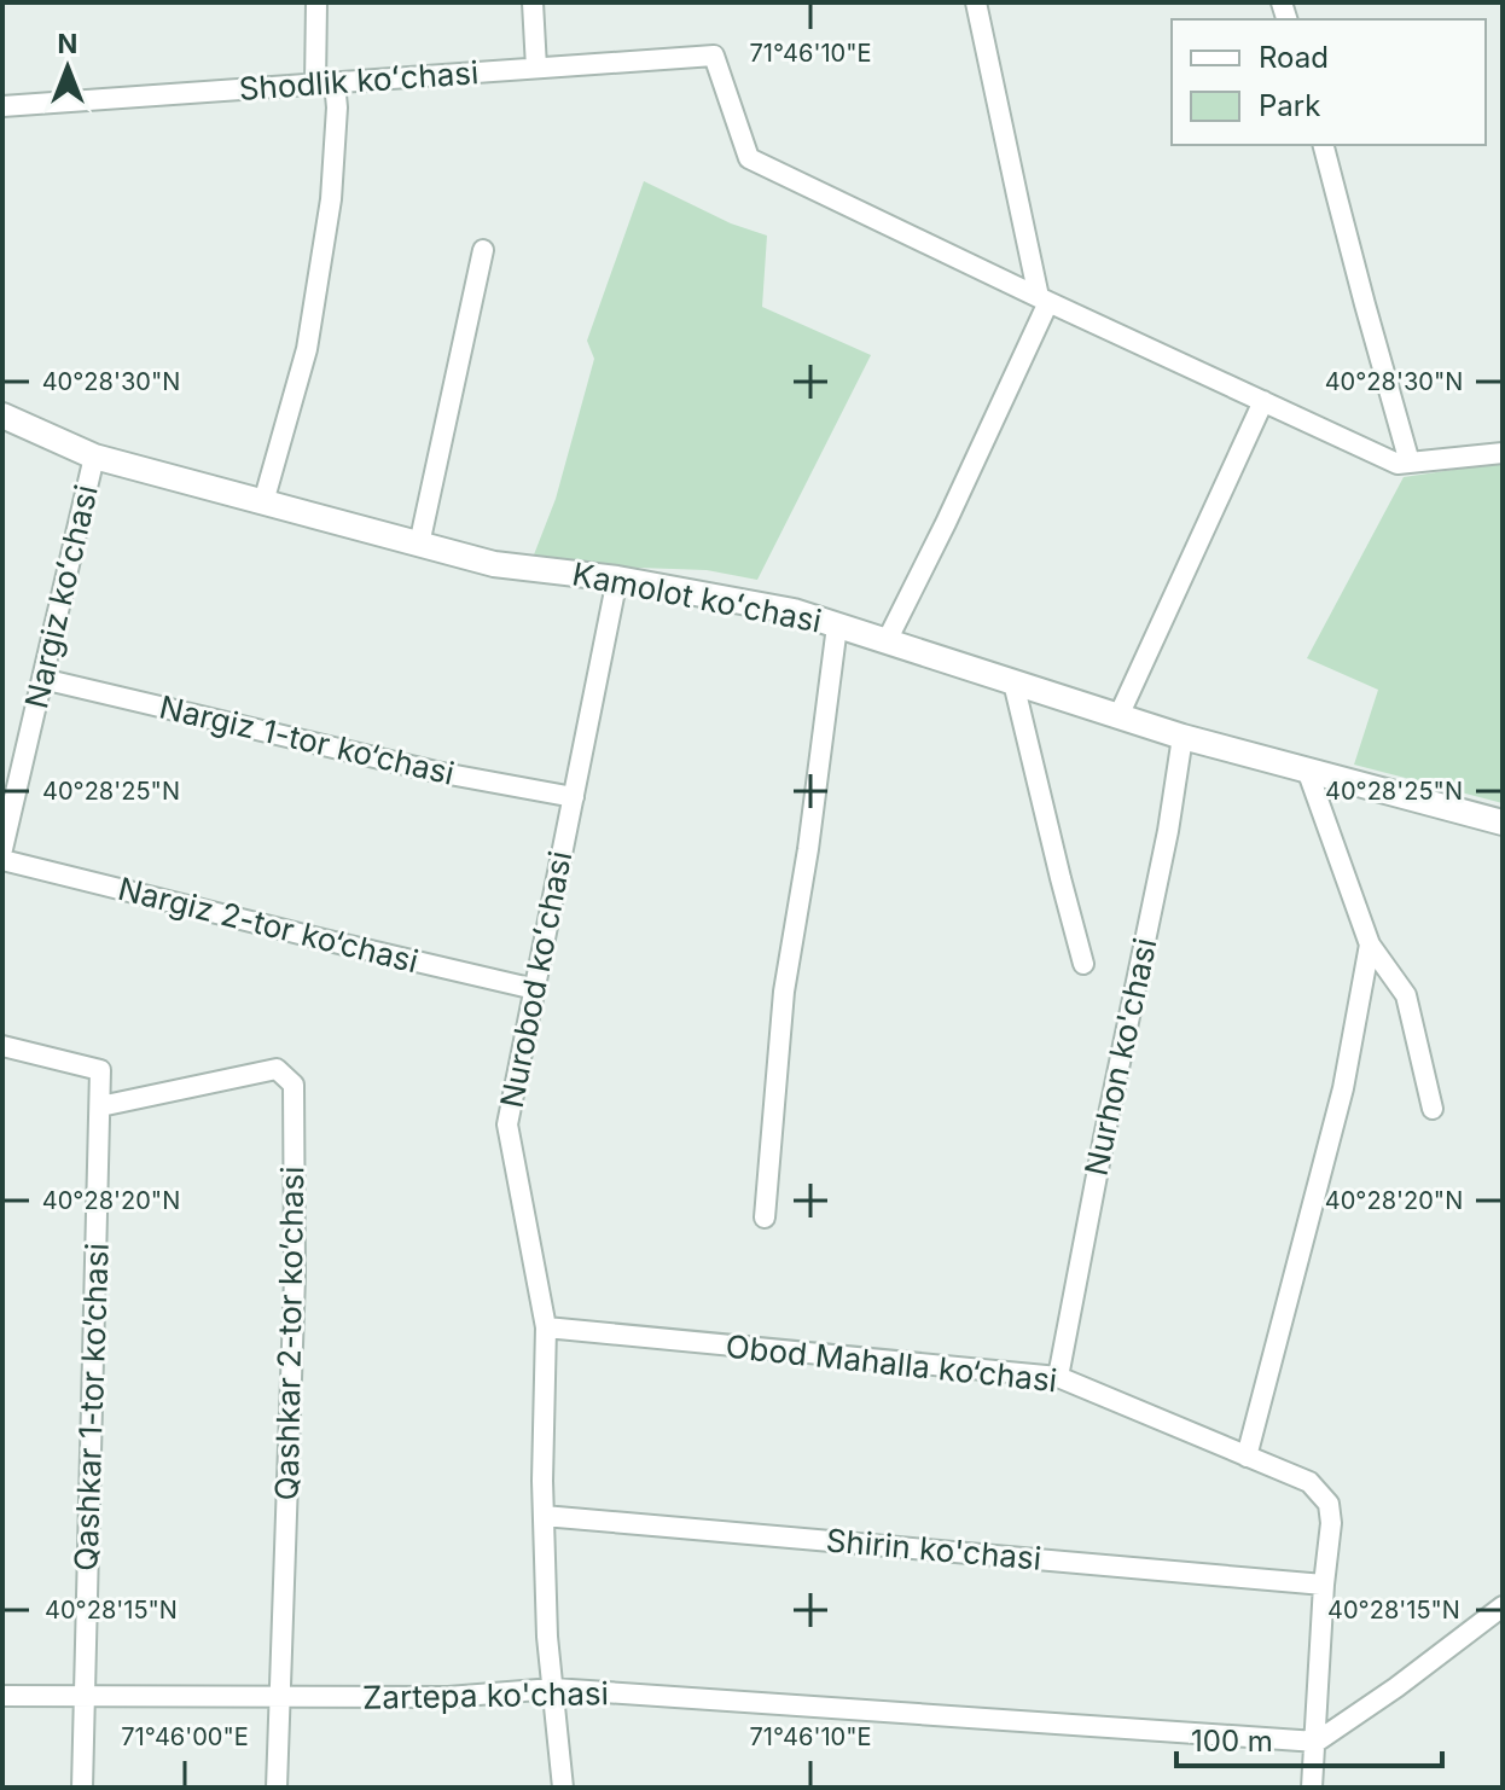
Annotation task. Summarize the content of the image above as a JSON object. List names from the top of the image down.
{
  "streets": {
    "street": [
      "Shodlik koʻchasi",
      "Nargiz koʻchasi",
      "Kamolot koʻchasi",
      "Nargiz 1-tor ko‘chasi",
      "Nargiz 2-tor ko‘chasi",
      "Nurobod koʻchasi",
      "Nurhon ko'chasi",
      "Qashkar 2-tor koʼchasi",
      "Obod Mahalla ko‘chasi",
      "Qashkar 1-tor koʼchasi",
      "Shirin ko'chasi",
      "Zartepa ko'chasi"
    ]
  },
  "crossings": [
    ["Nargiz koʻchasi", "Kamolot koʻchasi"],
    ["Nargiz koʻchasi", "Nargiz 1-tor ko‘chasi"],
    ["Kamolot koʻchasi", "Nurobod koʻchasi"],
    ["Kamolot koʻchasi", "Nurhon ko'chasi"],
    ["Nargiz 1-tor ko‘chasi", "Nurobod koʻchasi"],
    ["Nargiz 2-tor ko‘chasi", "Nurobod koʻchasi"],
    ["Nurobod koʻchasi", "Obod Mahalla ko‘chasi"],
    ["Nurobod koʻchasi", "Shirin ko'chasi"],
    ["Nurobod koʻchasi", "Zartepa ko'chasi"],
    ["Nurhon ko'chasi", "Obod Mahalla ko‘chasi"],
    ["Qashkar 2-tor koʼchasi", "Qashkar 1-tor koʼchasi"],
    ["Qashkar 2-tor koʼchasi", "Zartepa ko'chasi"],
    ["Obod Mahalla ko‘chasi", "Shirin ko'chasi"],
    ["Obod Mahalla ko‘chasi", "Zartepa ko'chasi"],
    ["Qashkar 1-tor koʼchasi", "Zartepa ko'chasi"]
  ],
  "legend": ["Road", "Park"],
  "scale_bar": "100 m",
  "north": "top",
  "coordinates": [
    "71°46'10\"E",
    "40°28'30\"N",
    "40°28'25\"N",
    "40°28'20\"N",
    "40°28'15\"N",
    "71°46'00\"E"
  ]
}
